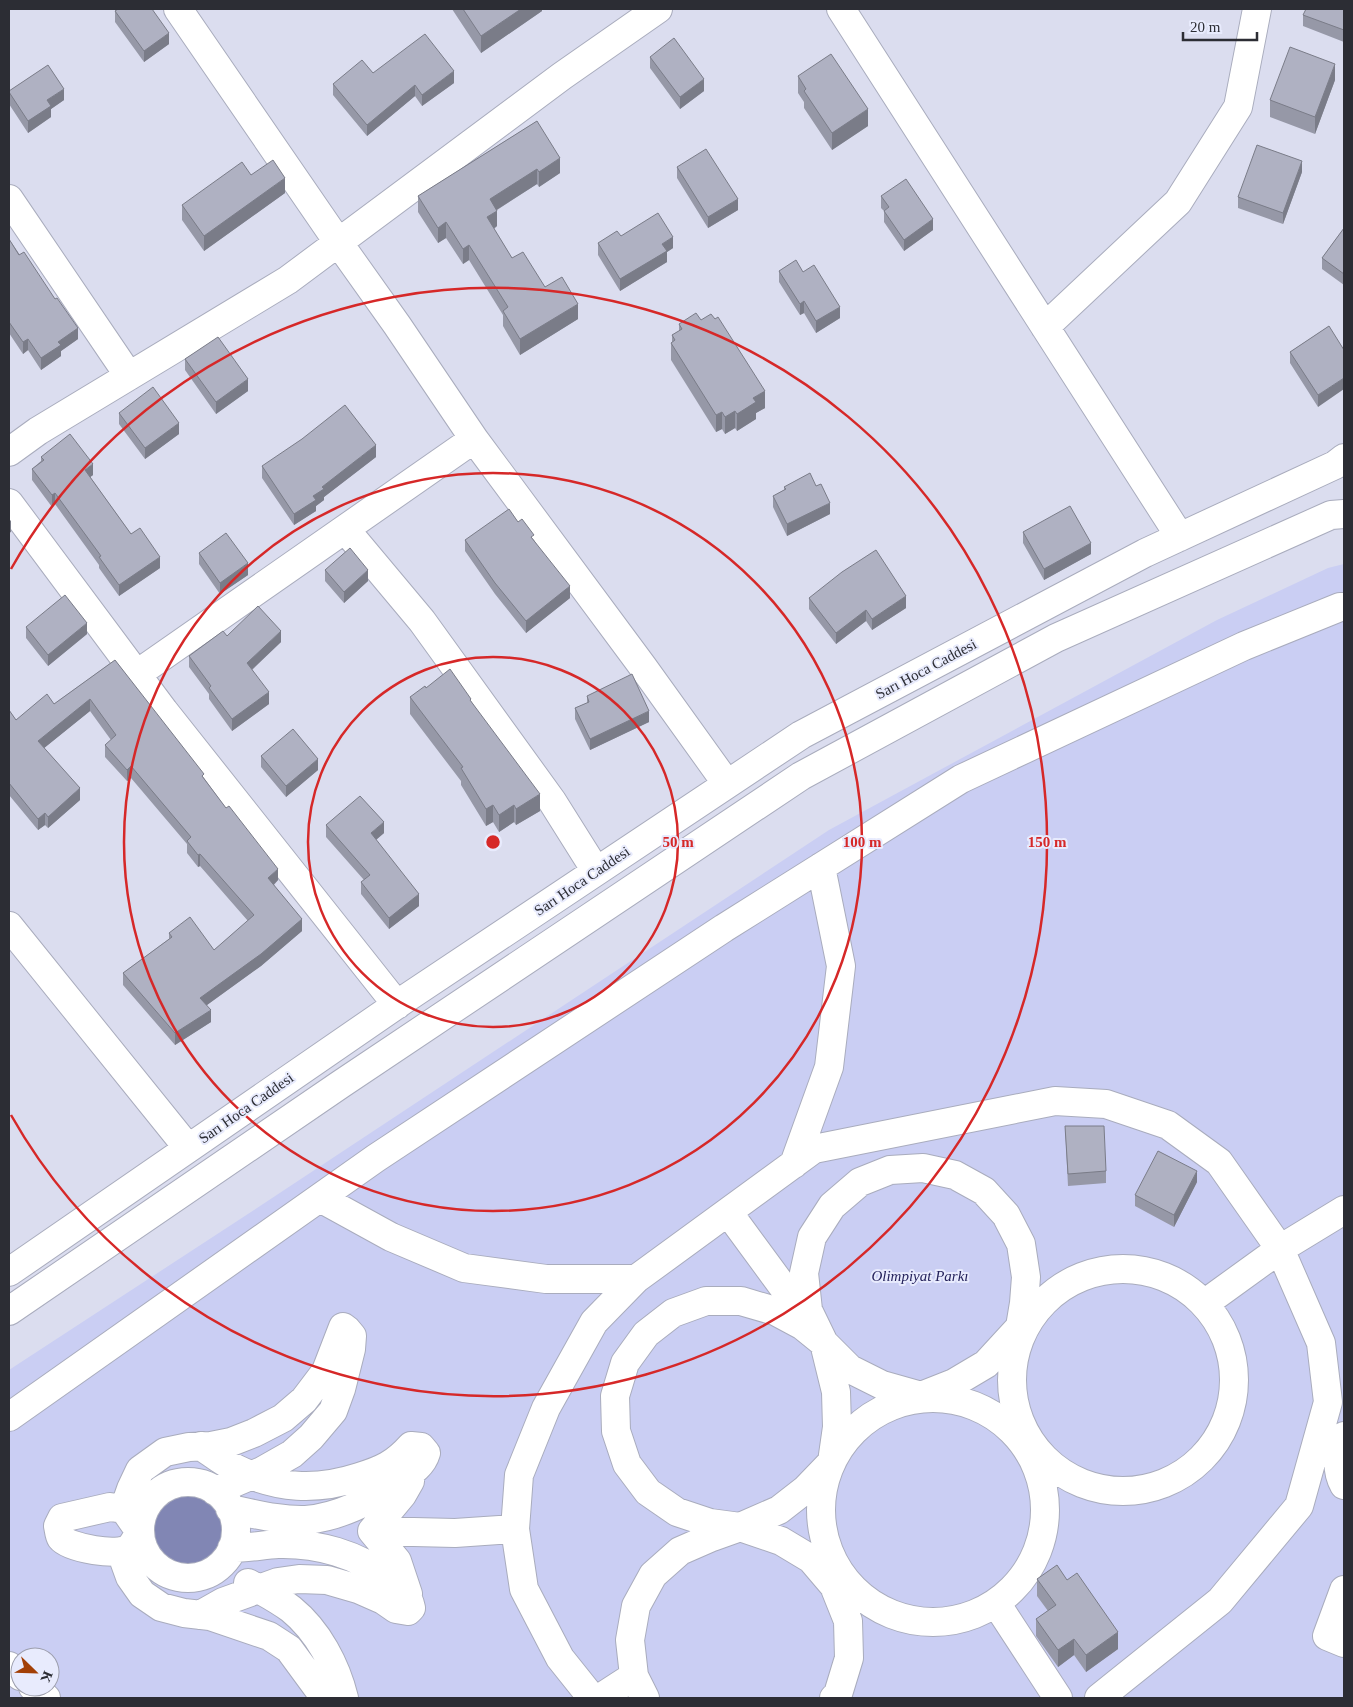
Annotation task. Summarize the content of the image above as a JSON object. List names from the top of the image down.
{
  "streets": {
    "street": ["Sarı Hoca Caddesi"]
  },
  "parks": ["Olimpiyat Parkı"],
  "scale_bar": "20 m",
  "north": "bottom right",
  "rings": ["50 m", "100 m", "150 m"]
}
